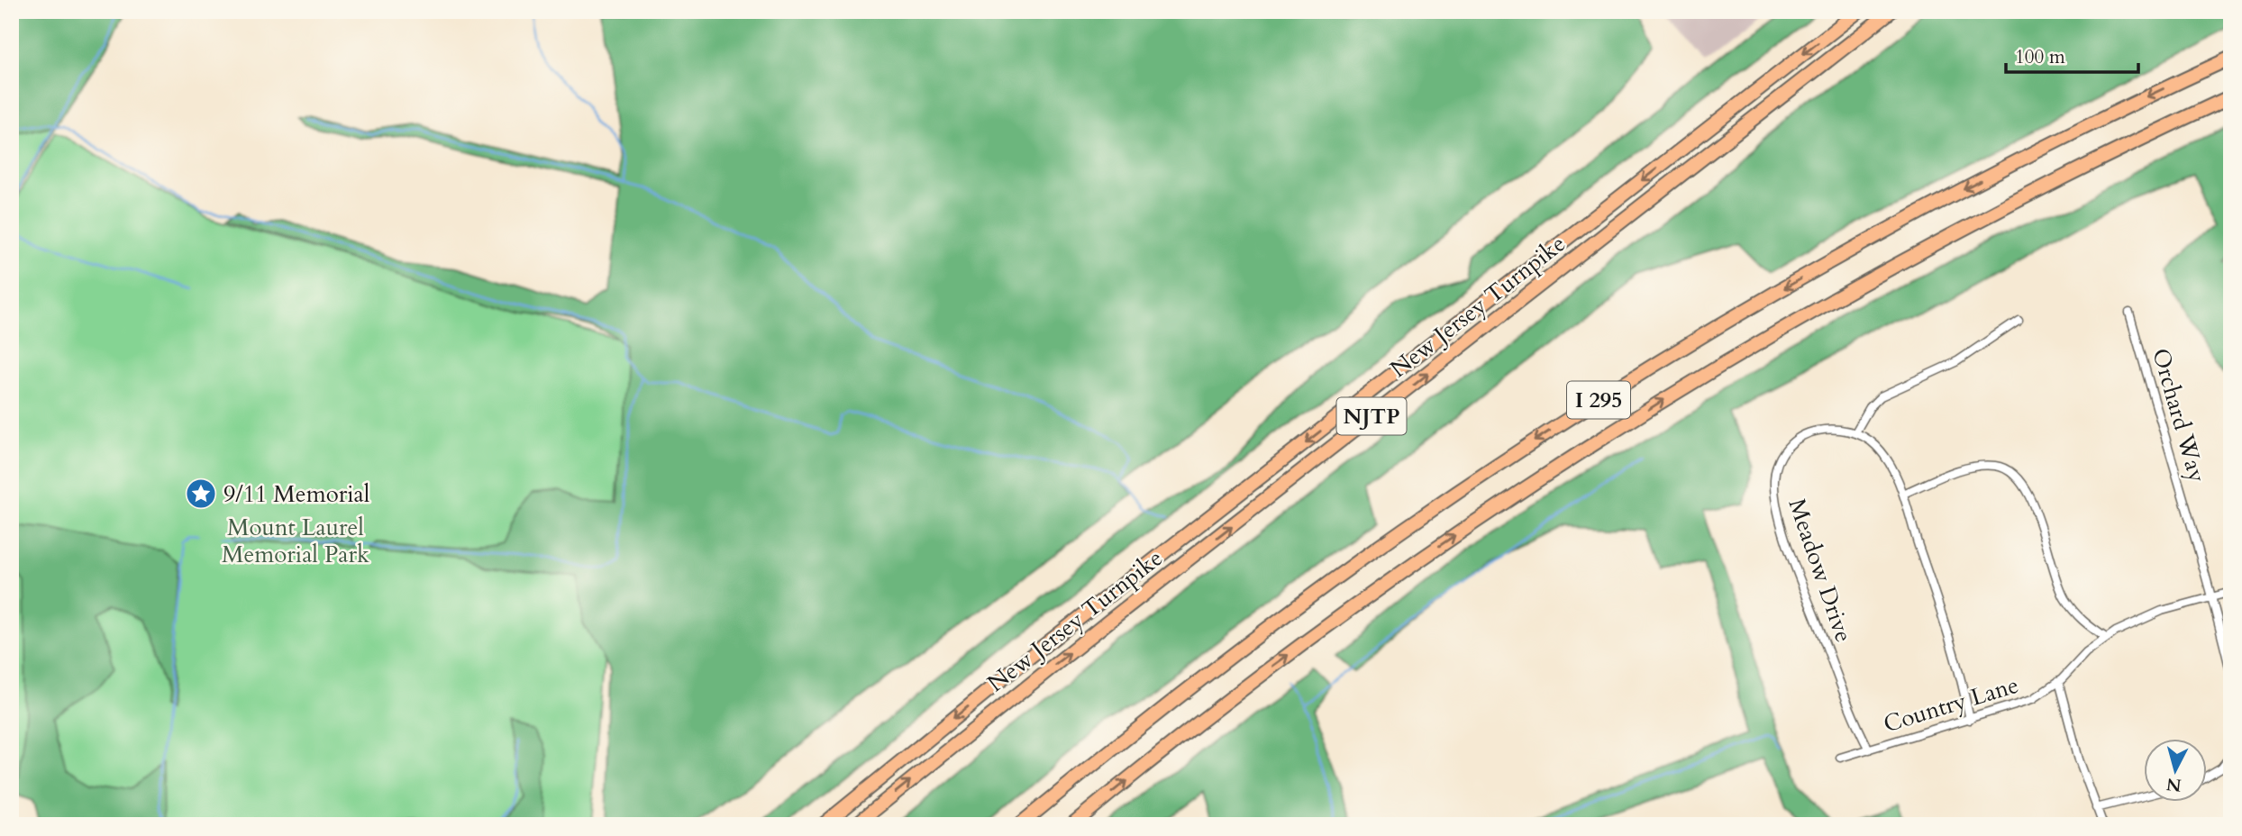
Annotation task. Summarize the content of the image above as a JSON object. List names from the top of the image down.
{
  "streets": {
    "highway": ["New Jersey Turnpike", "I 295", "NJTP"],
    "street": ["Orchard Way", "Meadow Drive", "Country Lane"]
  },
  "crossings": [
    ["Orchard Way", "Country Lane"],
    ["Meadow Drive", "Country Lane"]
  ],
  "parks": ["Mount Laurel Memorial Park"],
  "places": {
    "place": ["9/11 Memorial"]
  },
  "scale_bar": "100 m",
  "north": "bottom"
}
